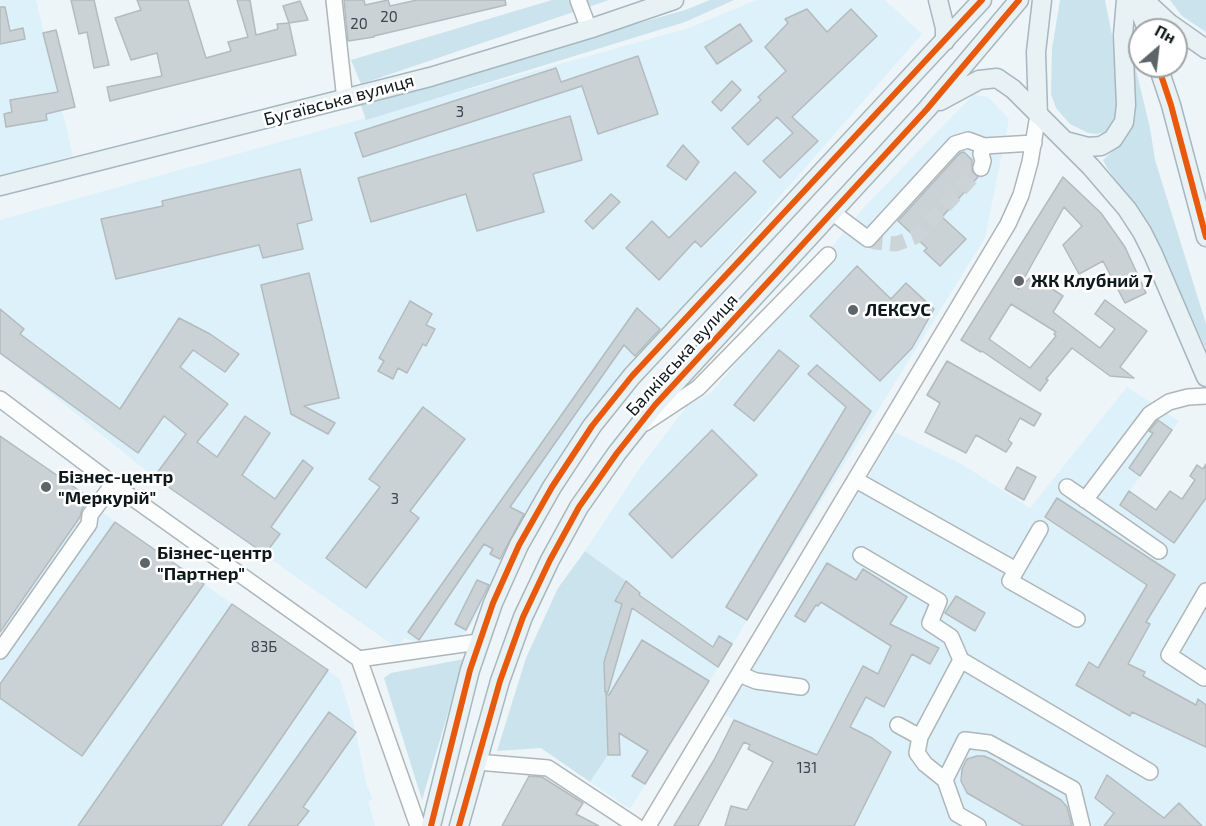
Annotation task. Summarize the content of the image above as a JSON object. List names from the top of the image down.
{
  "streets": {
    "main road": ["Бугаївська вулиця", "Балківська вулиця"]
  },
  "places": [
    "ЖК Клубний 7",
    "ЛЕКСУС",
    "Бізнес-центр \"Меркурій\"",
    "Бізнес-центр \"Партнер\""
  ],
  "house_numbers": [
    "20",
    "20",
    "3",
    "3",
    "83Б",
    "131"
  ],
  "north": "top right"
}
